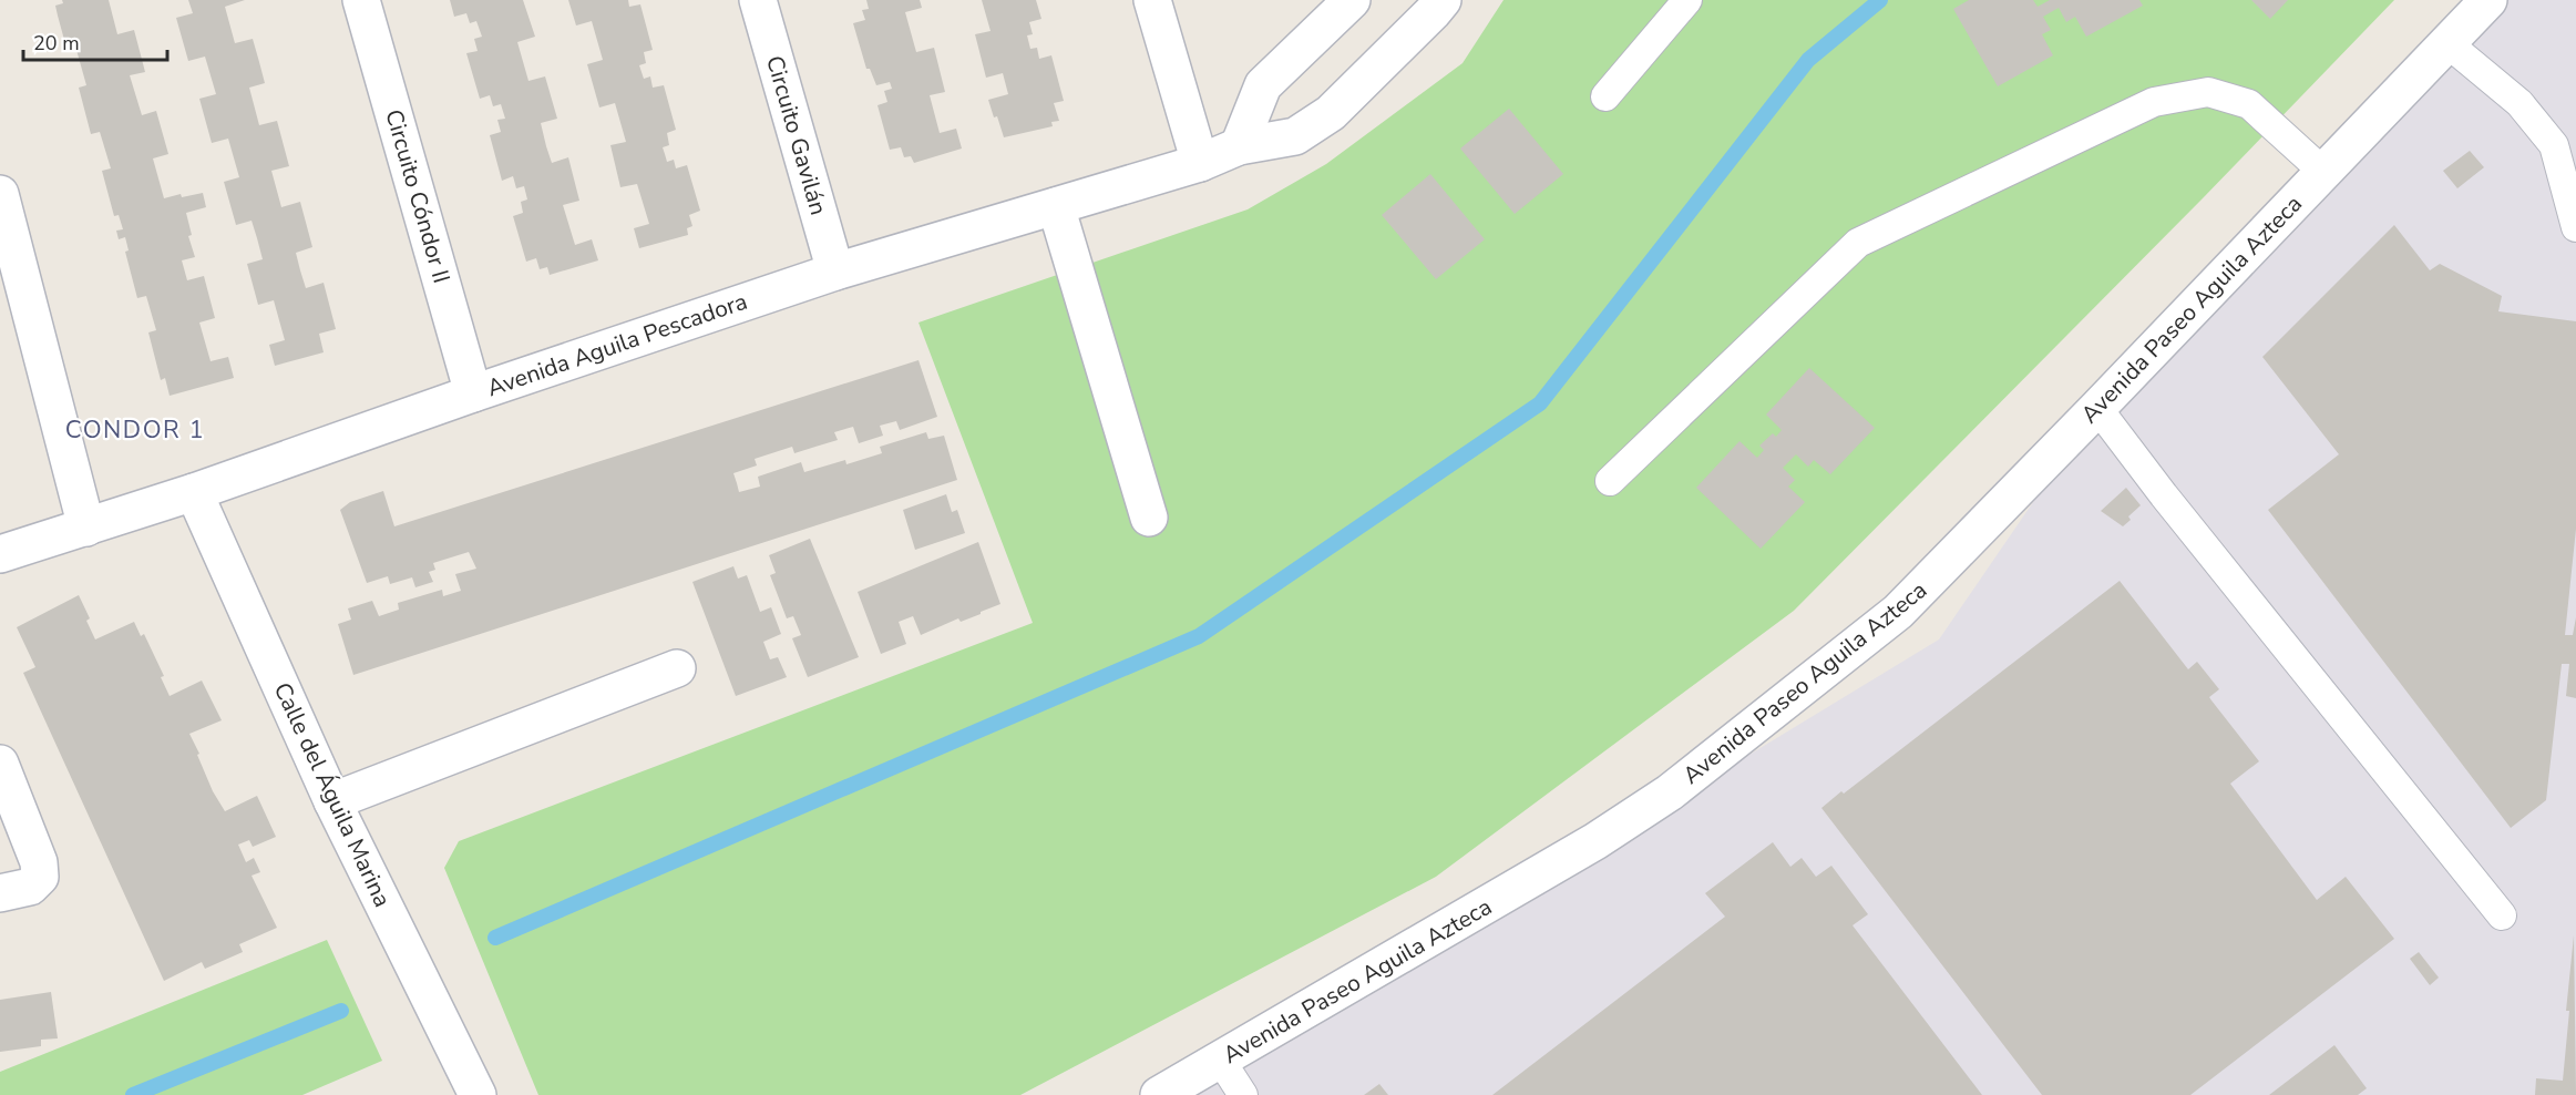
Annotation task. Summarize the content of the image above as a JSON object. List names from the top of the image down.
{
  "streets": {
    "street": [
      "Circuito Gavilán",
      "Circuito Cóndor II",
      "Avenida Paseo Aguila Azteca",
      "Avenida Aguila Pescadora",
      "Calle del Águila Marina"
    ]
  },
  "crossings": [
    ["Circuito Gavilán", "Avenida Aguila Pescadora"],
    ["Circuito Cóndor II", "Avenida Aguila Pescadora"],
    ["Avenida Aguila Pescadora", "Calle del Águila Marina"]
  ],
  "districts": ["CONDOR 1"],
  "scale_bar": "20 m"
}
